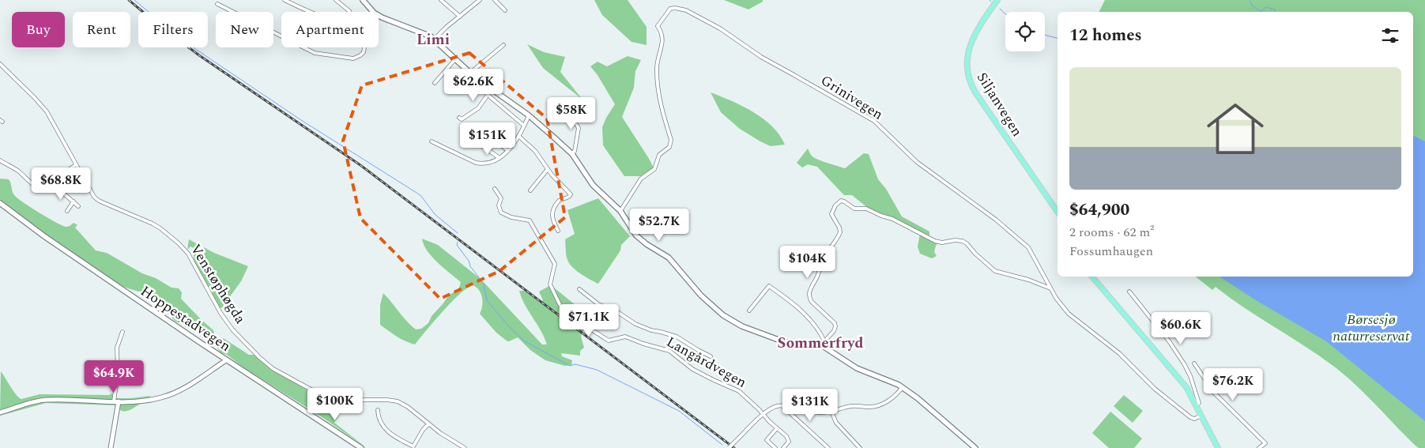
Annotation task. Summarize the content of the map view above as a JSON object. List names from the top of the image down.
{
  "streets": {
    "main road": ["Siljanvegen", "Hoppestadvegen"],
    "street": ["Grinivegen", "Venstøphøgda", "Langårdvegen"]
  },
  "districts": ["Limi", "Sommerfryd"],
  "parks": ["Børsesjø naturreservat"],
  "page": {
    "chip": [
      "Buy",
      "Rent",
      "Filters",
      "New",
      "Apartment"
    ],
    "heading": "12 homes",
    "list": [
      {
        "name": "$64,900",
        "note": "2 rooms · 62 m² · Fossumhaugen"
      }
    ],
    "price": [
      "$62.6K",
      "$58K",
      "$151K",
      "$68.8K",
      "$52.7K",
      "$104K",
      "$71.1K",
      "$60.6K",
      "$64.9K",
      "$76.2K",
      "$100K",
      "$131K"
    ]
  }
}
